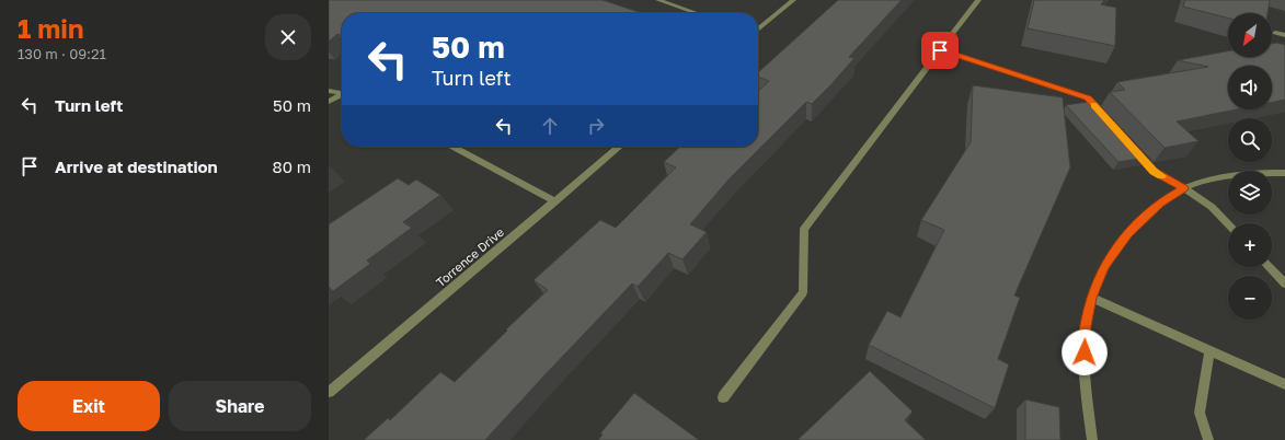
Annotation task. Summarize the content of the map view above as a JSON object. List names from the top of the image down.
{
  "streets": {
    "street": ["Torrence Drive"]
  },
  "north": "bottom left",
  "page": {
    "heading": ["1 min", "130 m · 09:21"],
    "map_buttons": ["+", "−"],
    "turn": ["50 m", "Turn left"],
    "list": [
      {
        "name": "Turn left",
        "value": "50 m"
      },
      {
        "name": "Arrive at destination",
        "value": "80 m"
      }
    ],
    "buttons": ["Exit", "Share"]
  }
}
